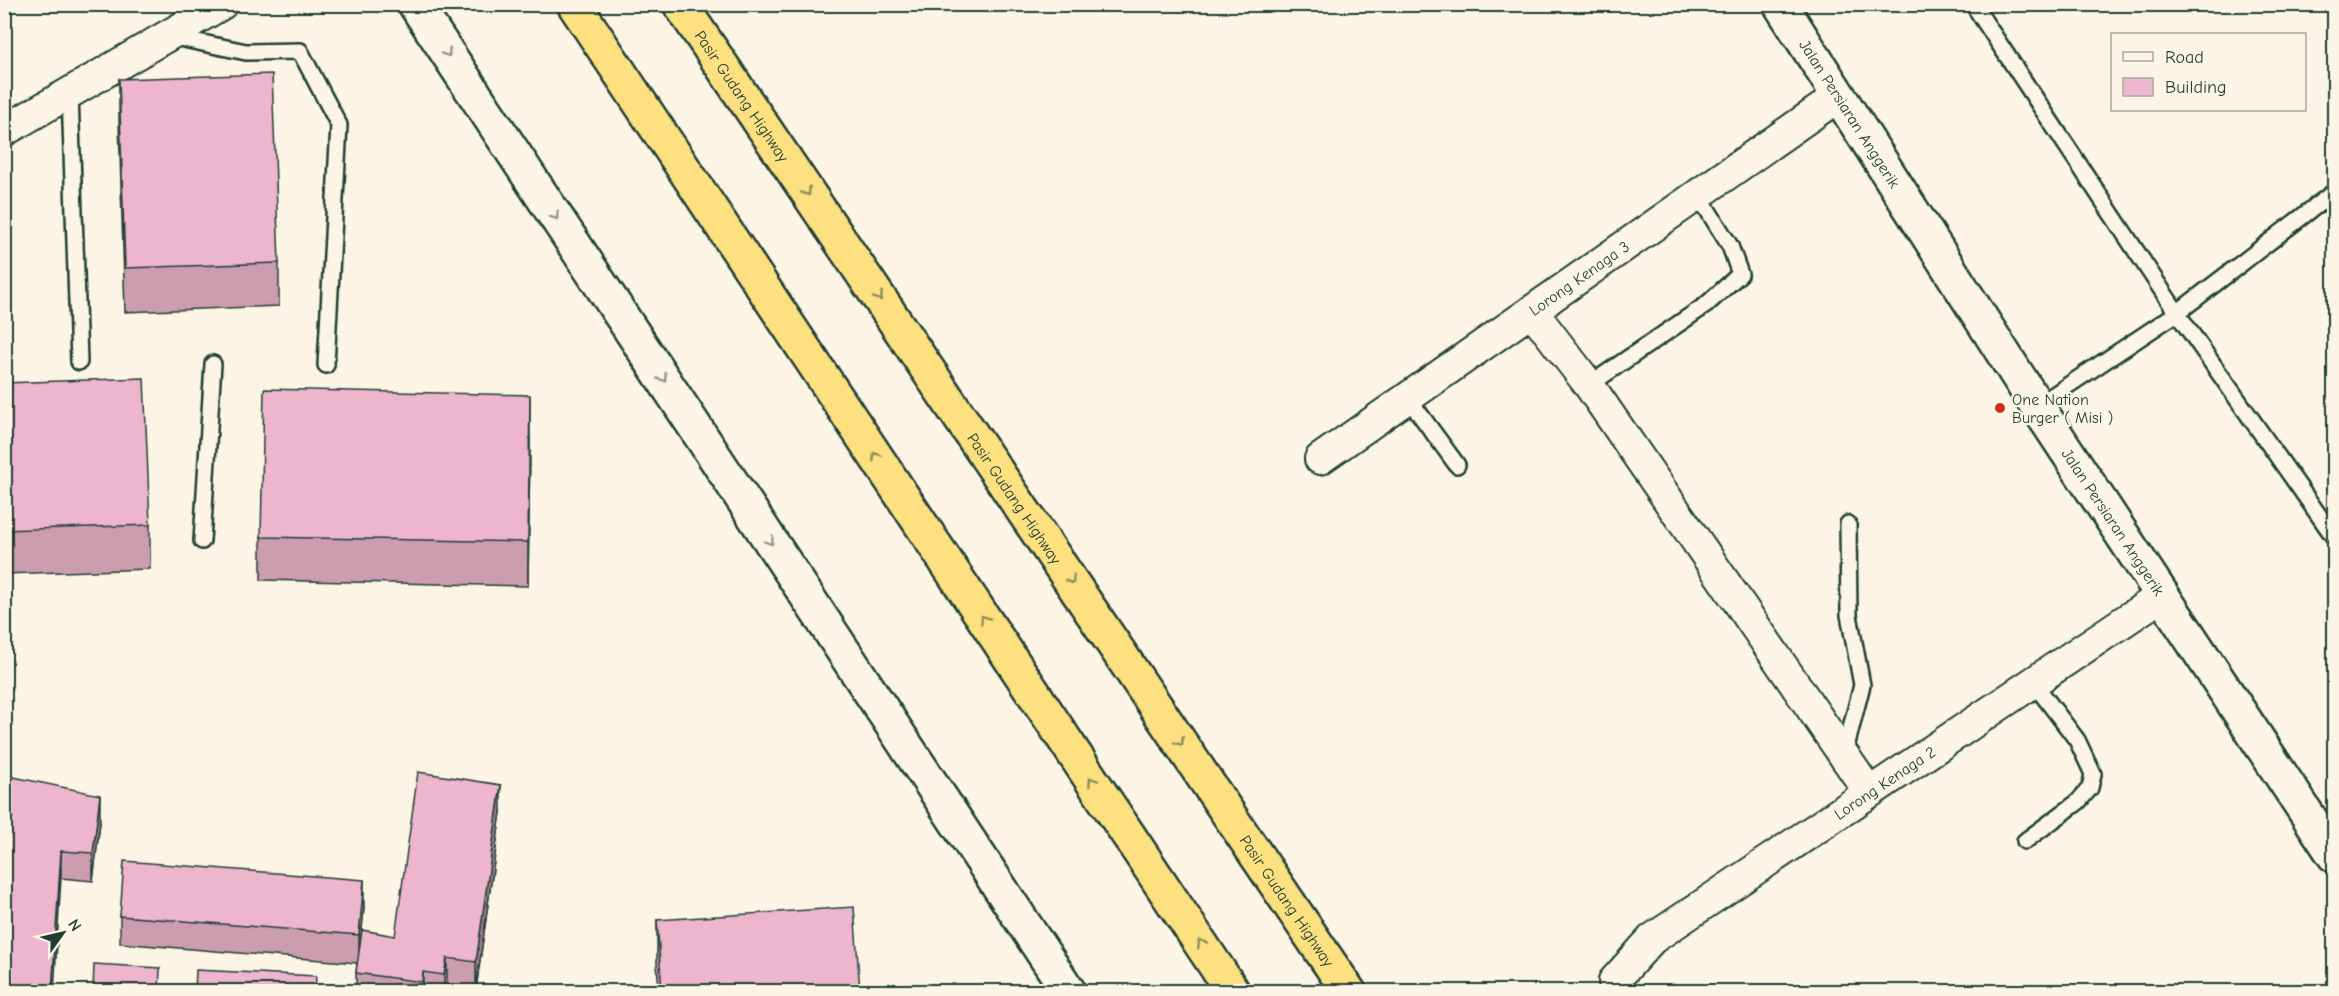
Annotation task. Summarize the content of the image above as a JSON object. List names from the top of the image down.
{
  "streets": {
    "highway": ["Pasir Gudang Highway"],
    "street": ["Jalan Persiaran Anggerik", "Lorong Kenaga 3", "Lorong Kenaga 2"]
  },
  "crossings": [
    ["Jalan Persiaran Anggerik", "Lorong Kenaga 3"],
    ["Jalan Persiaran Anggerik", "Lorong Kenaga 2"]
  ],
  "places": ["One Nation Burger ( Misi )"],
  "legend": ["Road", "Building"],
  "north": "top right"
}
